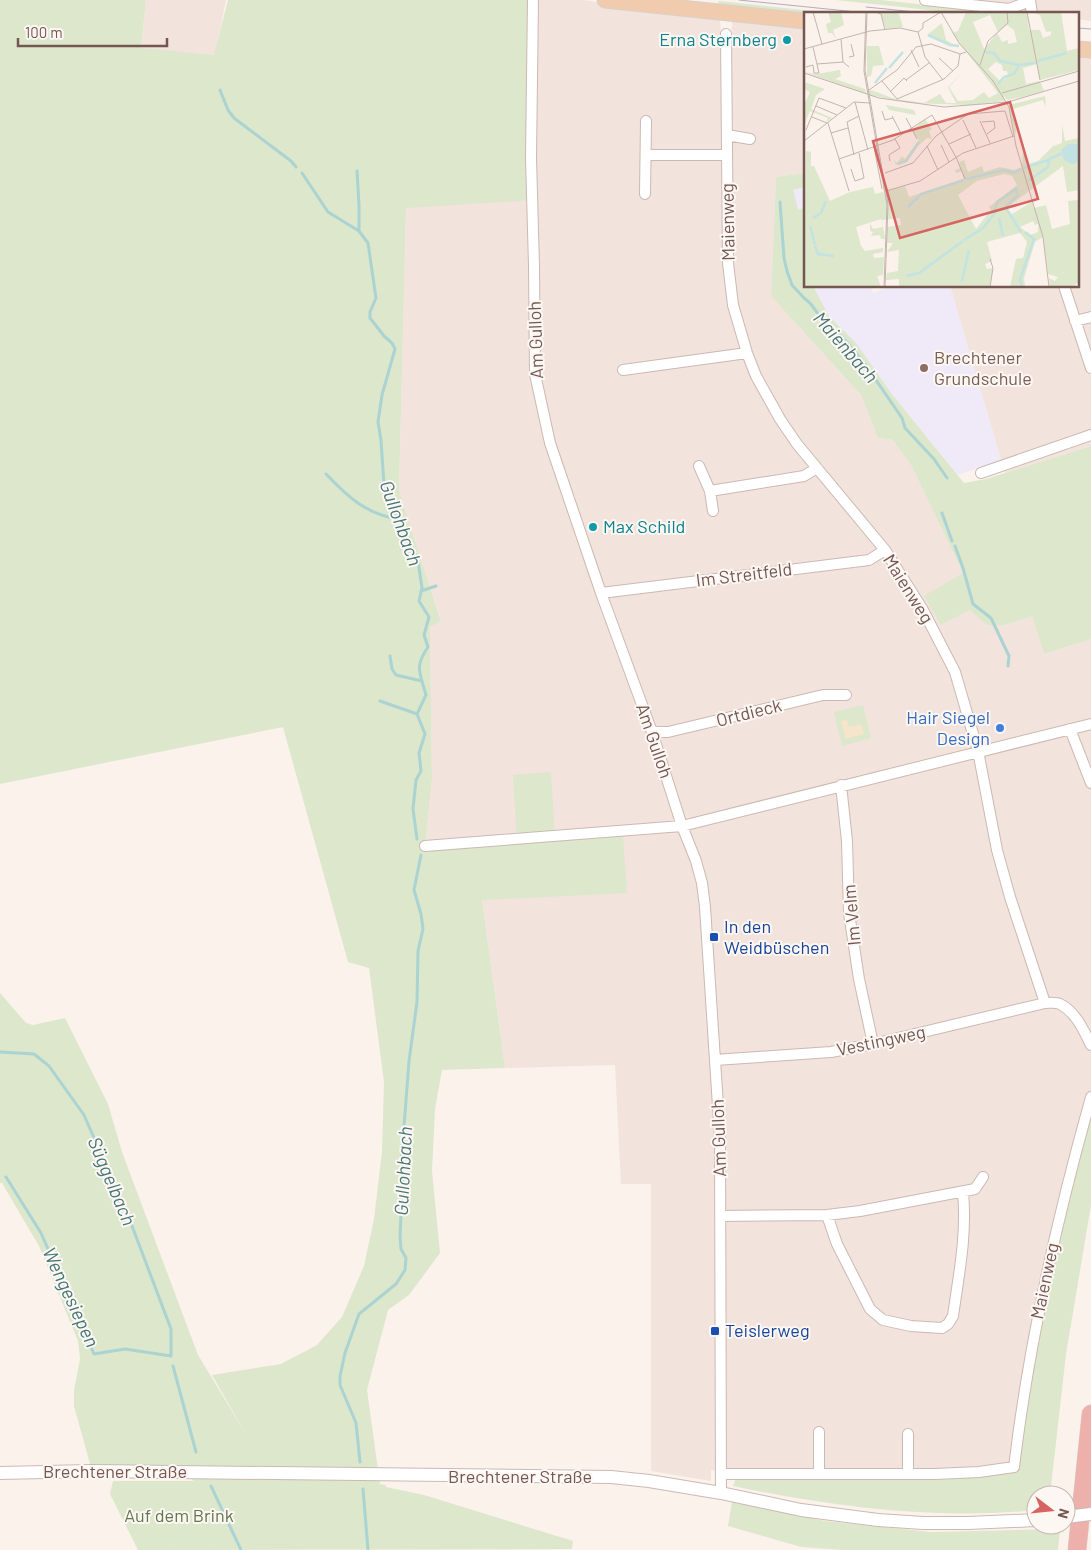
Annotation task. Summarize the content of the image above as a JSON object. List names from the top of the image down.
{
  "streets": {
    "street": [
      "Maienweg",
      "Am Gulloh",
      "Im Streitfeld",
      "Ortdieck",
      "Im Velm",
      "Vestingweg",
      "Brechtener Straße"
    ]
  },
  "crossings": [
    ["Maienweg", "Im Streitfeld"],
    ["Maienweg", "Vestingweg"],
    ["Am Gulloh", "Im Streitfeld"],
    ["Am Gulloh", "Ortdieck"],
    ["Am Gulloh", "Vestingweg"],
    ["Am Gulloh", "Brechtener Straße"],
    ["Im Velm", "Vestingweg"]
  ],
  "water": [
    "Maienbach",
    "Gullohbach",
    "Süggelbach",
    "Wengesiepen"
  ],
  "parks": ["Auf dem Brink"],
  "places": {
    "other": [
      "Erna Sternberg",
      "Brechtener Grundschule",
      "Max Schild",
      "Hair Siegel Design"
    ],
    "transit": ["In den Weidbüschen", "Teislerweg"]
  },
  "scale_bar": "100 m",
  "north": "right"
}
